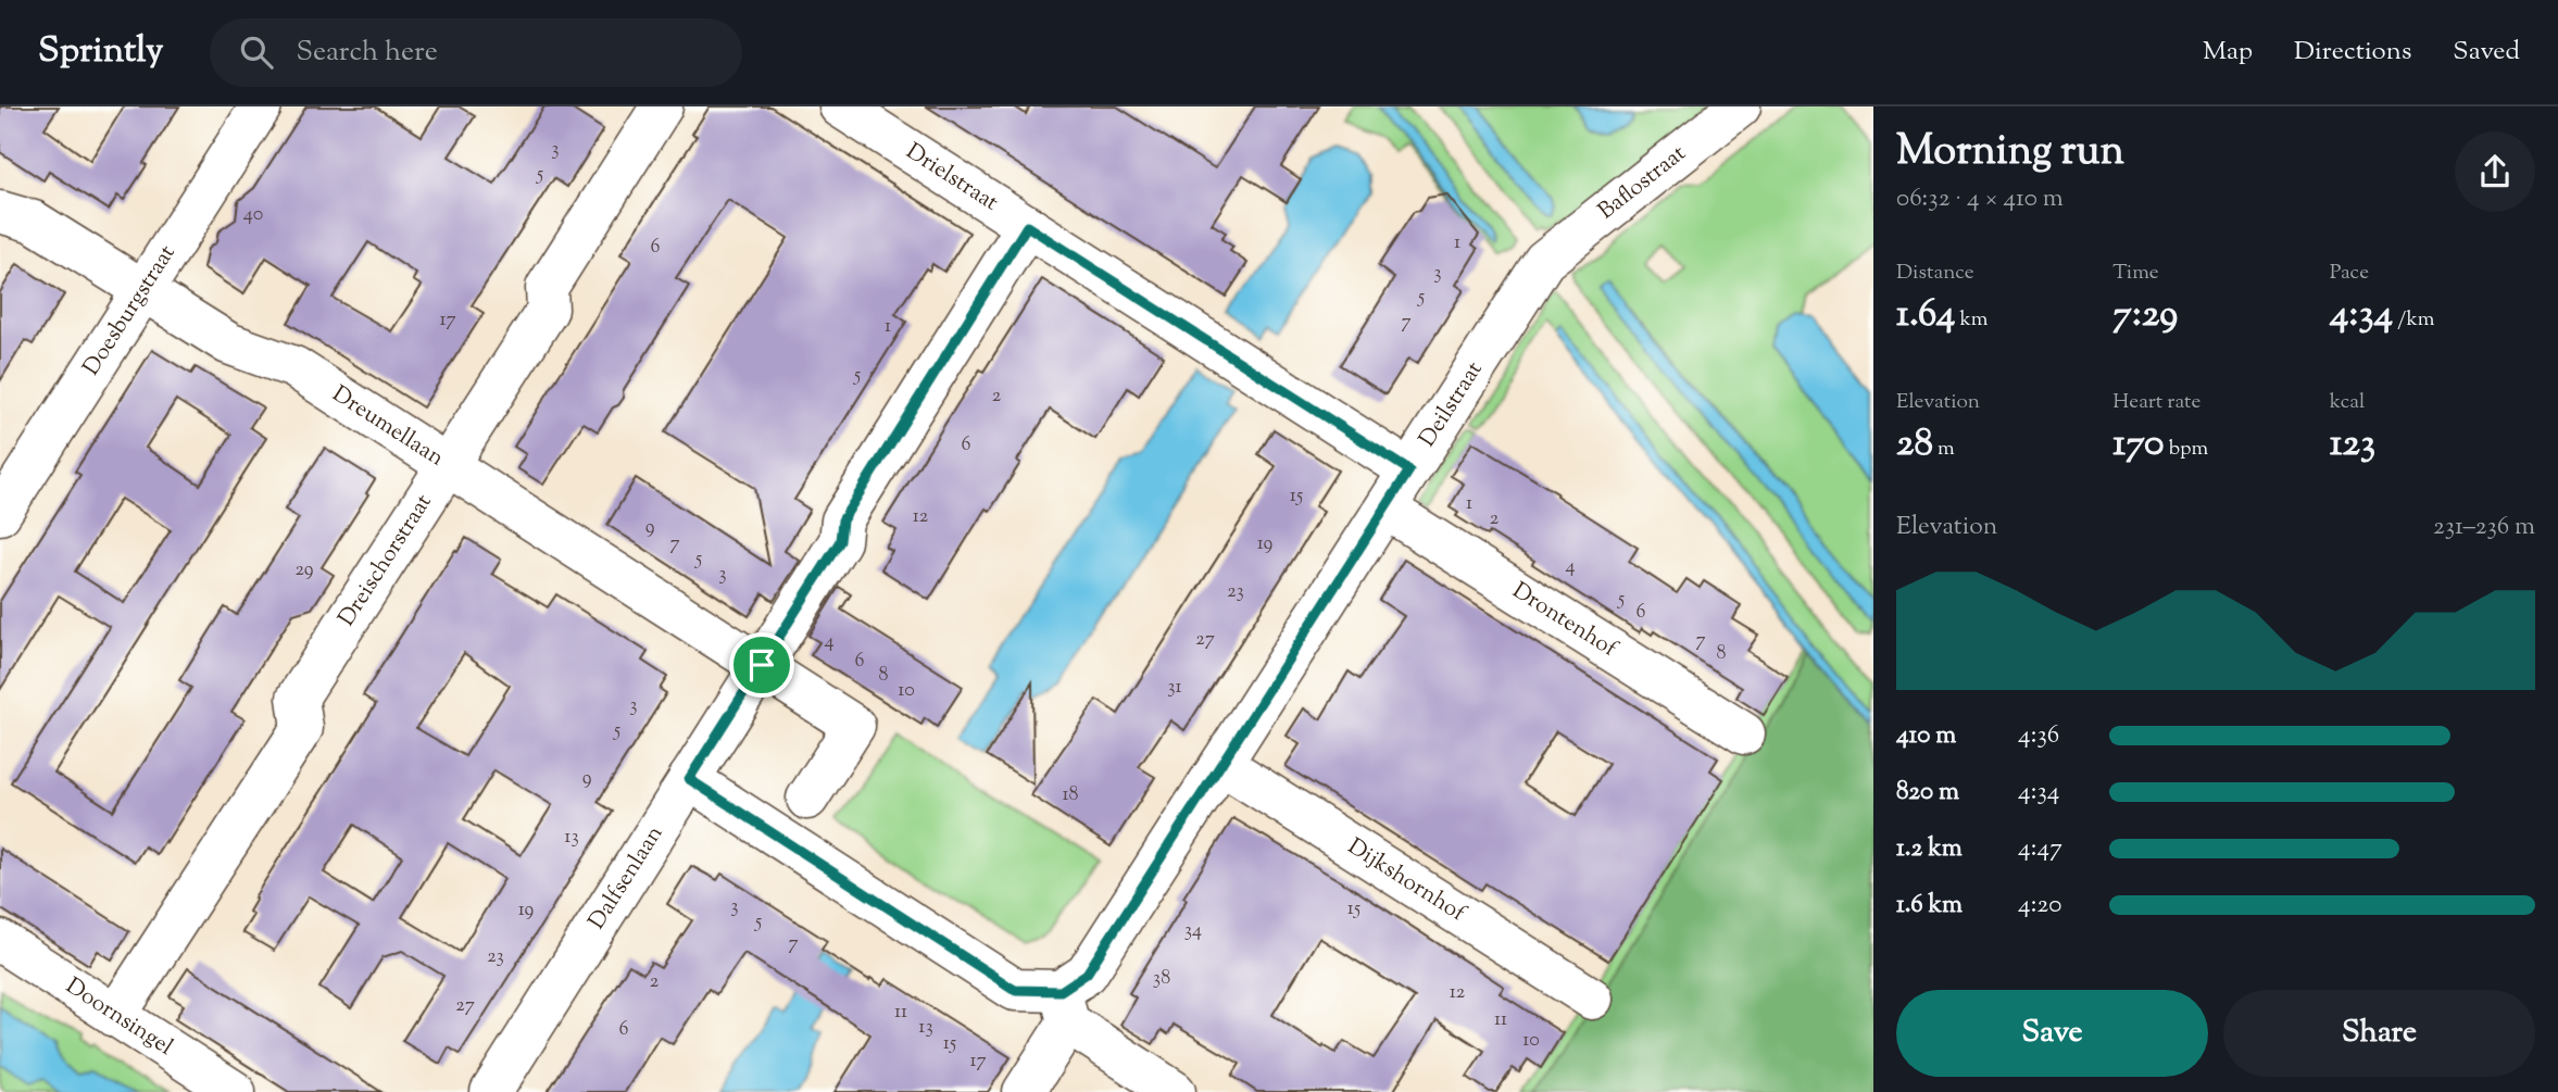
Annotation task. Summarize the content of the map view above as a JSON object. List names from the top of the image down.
{
  "streets": {
    "street": [
      "Drielstraat",
      "Baflostraat",
      "Doesburgstraat",
      "Deilstraat",
      "Dreumellaan",
      "Dreischorstraat",
      "Drontenhof",
      "Dalfsenlaan",
      "Dijkshornhof",
      "Doornsingel"
    ]
  },
  "crossings": [
    ["Drielstraat", "Deilstraat"],
    ["Drielstraat", "Dalfsenlaan"],
    ["Baflostraat", "Deilstraat"],
    ["Doesburgstraat", "Dreumellaan"],
    ["Deilstraat", "Drontenhof"],
    ["Deilstraat", "Dijkshornhof"],
    ["Dreumellaan", "Dreischorstraat"],
    ["Dreumellaan", "Dalfsenlaan"],
    ["Dreischorstraat", "Doornsingel"]
  ],
  "house_numbers": [
    "3",
    "5",
    "40",
    "1",
    "6",
    "3",
    "5",
    "17",
    "7",
    "1",
    "5",
    "2",
    "6",
    "15",
    "1",
    "12",
    "2",
    "9",
    "7",
    "19",
    "5",
    "4",
    "29",
    "3",
    "23",
    "5",
    "6",
    "27",
    "7",
    "4",
    "8",
    "6",
    "8",
    "31",
    "10",
    "3",
    "5",
    "9",
    "18",
    "13",
    "3",
    "15",
    "19",
    "5",
    "34",
    "7",
    "23",
    "38",
    "2",
    "12",
    "27",
    "11",
    "11",
    "13",
    "6",
    "10",
    "15",
    "17"
  ],
  "page": {
    "header": "Sprintly",
    "search": "Search here",
    "nav": ["Map", "Directions", "Saved"],
    "heading": ["Morning run", "06:32 · 4 × 410 m"],
    "stats": [
      ["Distance", "1.64 km"],
      ["Time", "7:29"],
      ["Pace", "4:34 /km"],
      ["Elevation", "28 m"],
      ["Heart rate", "170 bpm"],
      ["kcal", "123"]
    ],
    "chart": ["Elevation", "231–236 m"],
    "list": [
      {
        "name": "410 m",
        "note": "4:36"
      },
      {
        "name": "820 m",
        "note": "4:34"
      },
      {
        "name": "1.2 km",
        "note": "4:47"
      },
      {
        "name": "1.6 km",
        "note": "4:20"
      }
    ],
    "buttons": ["Save", "Share"]
  }
}
